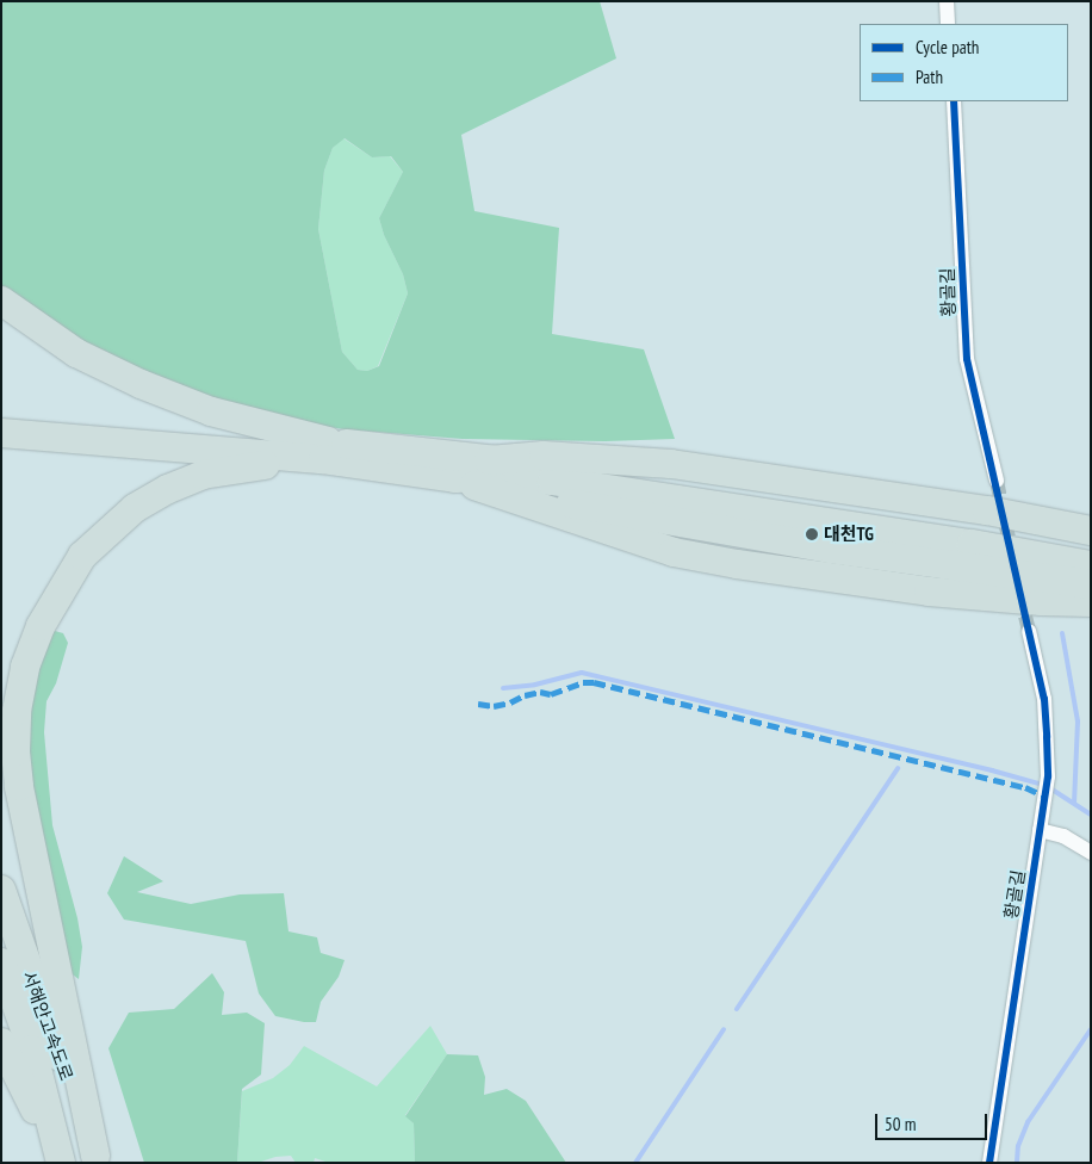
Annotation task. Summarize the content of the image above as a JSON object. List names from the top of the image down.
{
  "streets": {
    "highway": ["서해안고속도로"],
    "street": ["황골길"]
  },
  "places": ["대천TG"],
  "legend": ["Cycle path", "Path"],
  "scale_bar": "50 m"
}
